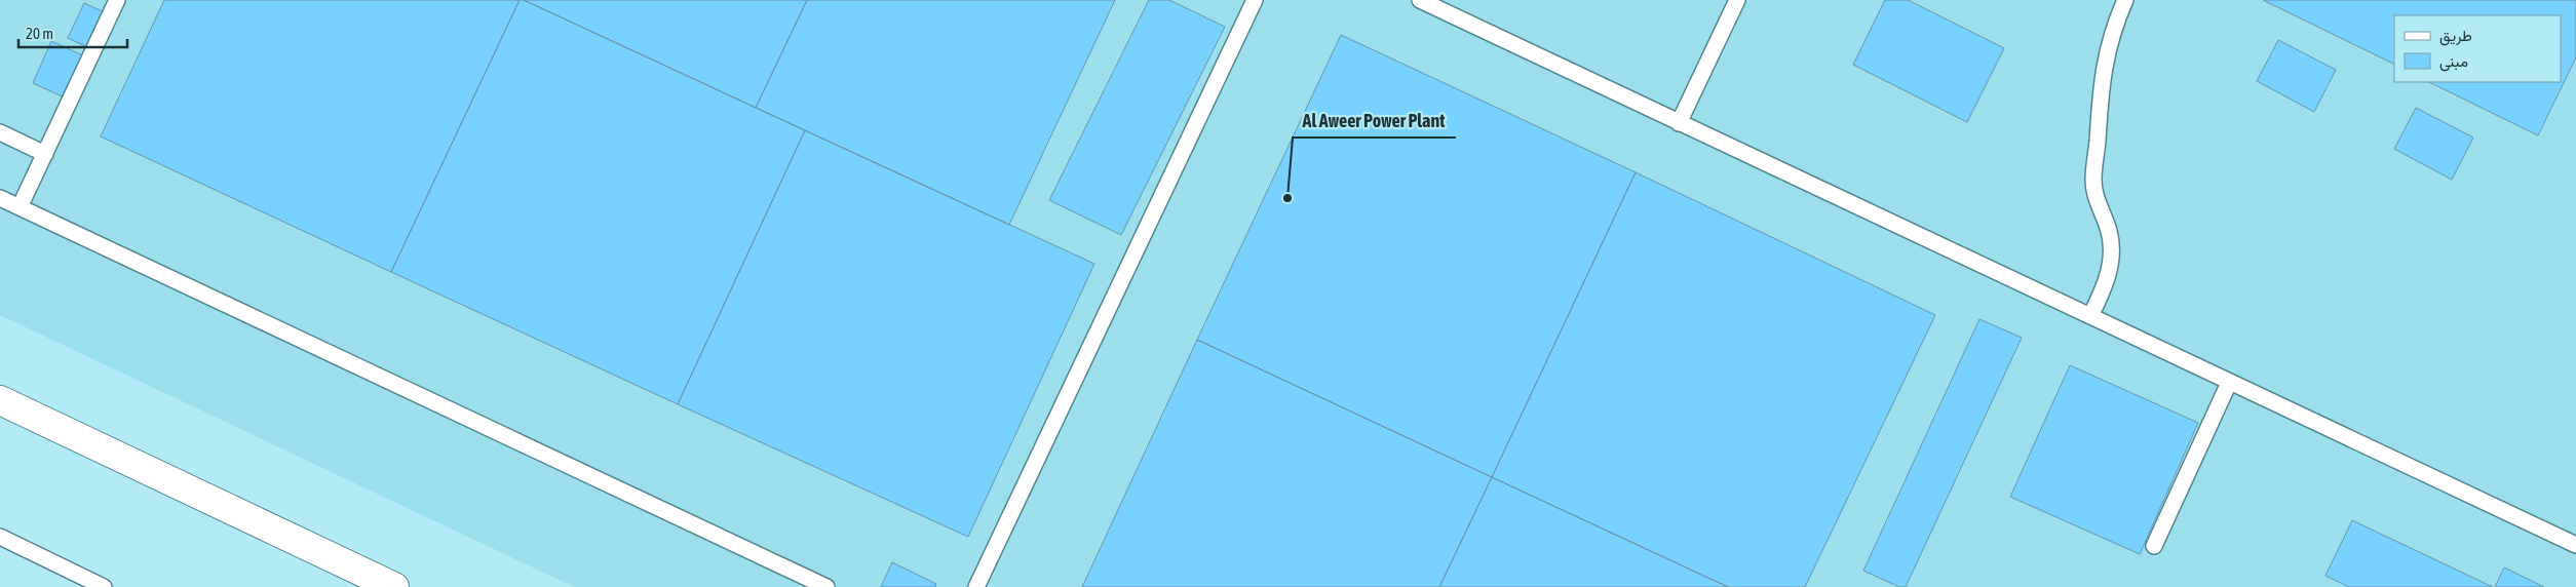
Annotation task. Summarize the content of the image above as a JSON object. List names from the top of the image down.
{
  "places": ["Al Aweer Power Plant"],
  "legend": ["طريق", "مبنى"],
  "scale_bar": "20 m"
}
